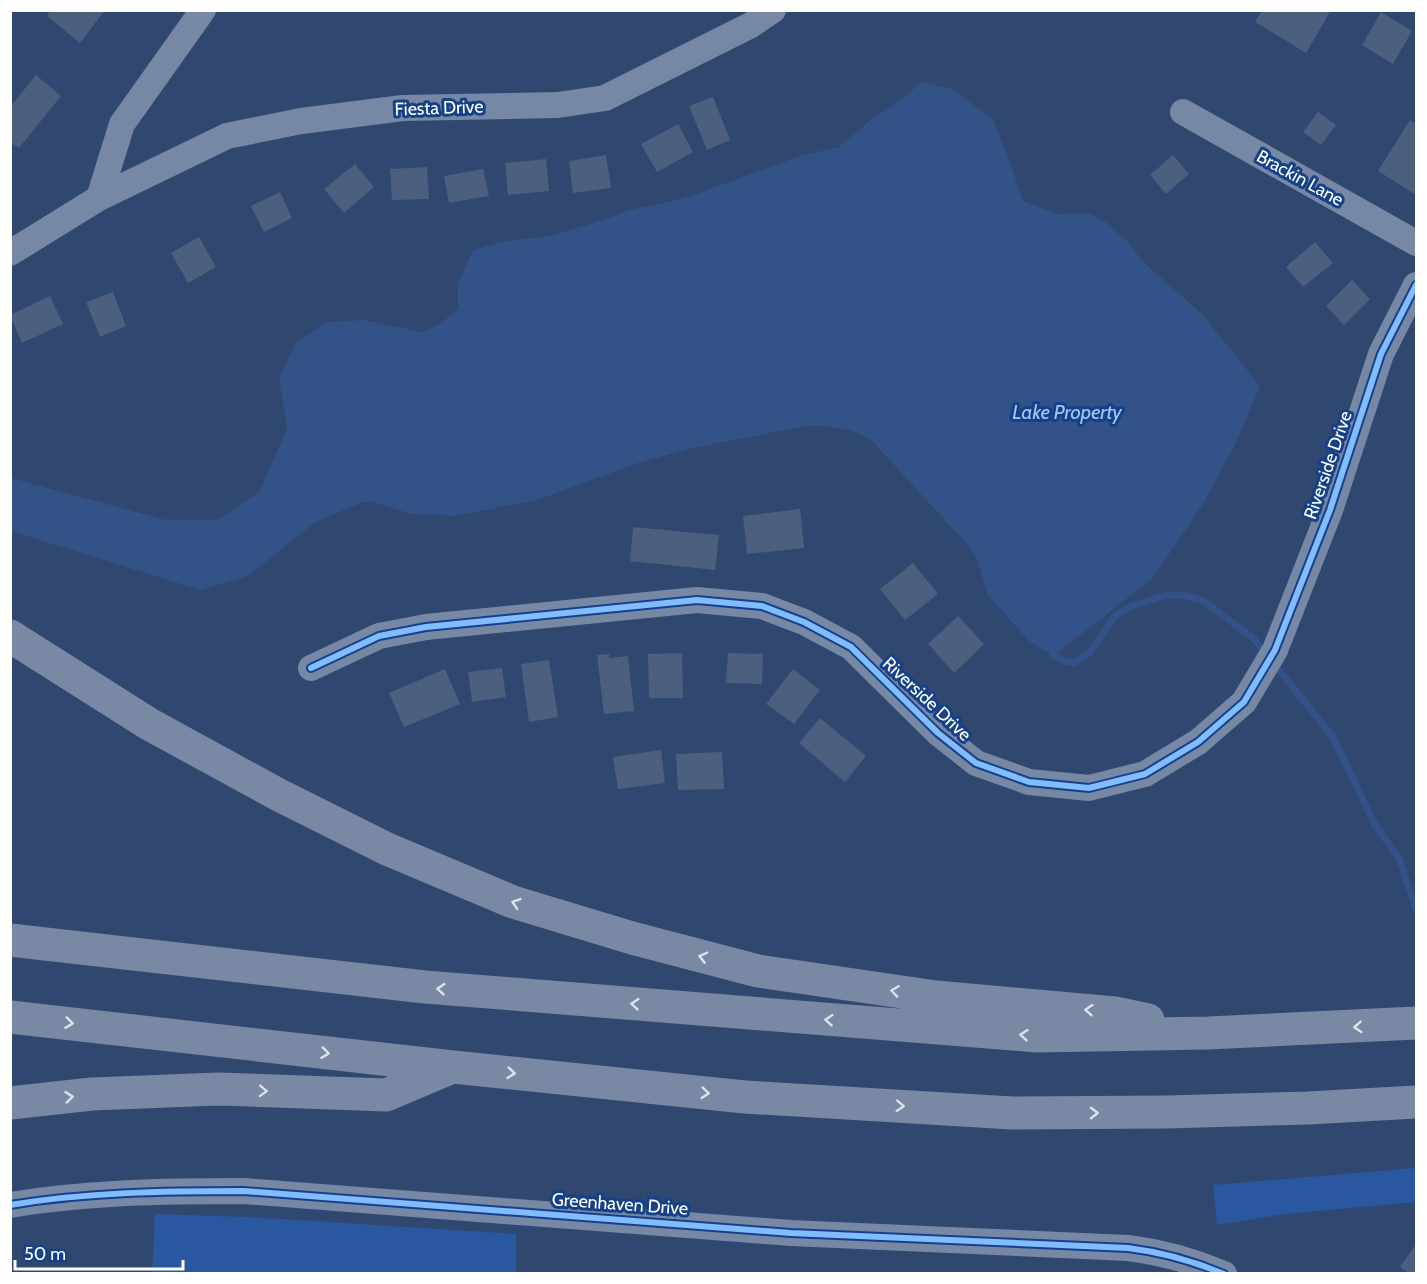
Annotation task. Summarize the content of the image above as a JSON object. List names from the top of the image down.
{
  "streets": {
    "street": [
      "Fiesta Drive",
      "Brackin Lane",
      "Riverside Drive",
      "Greenhaven Drive"
    ]
  },
  "water": ["Lake Property"],
  "scale_bar": "50 m"
}
